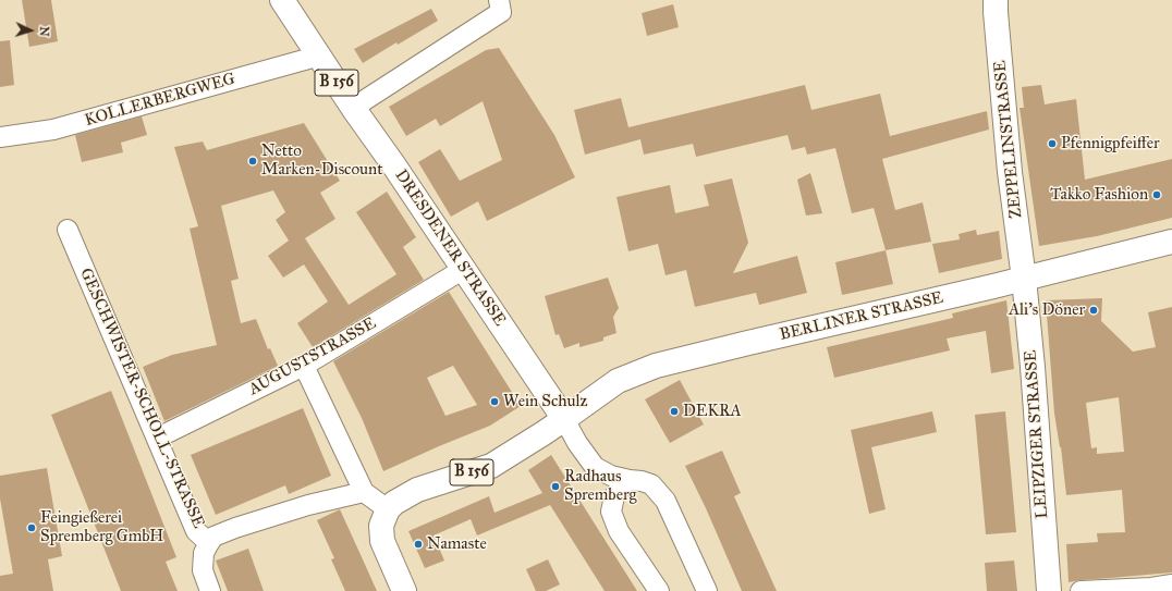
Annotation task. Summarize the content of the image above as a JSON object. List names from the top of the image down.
{
  "streets": {
    "main road": [
      "B 156",
      "ZEPPELINSTRASSE",
      "DRESDENER STRASSE",
      "BERLINER STRASSE",
      "LEIPZIGER STRASSE"
    ],
    "street": ["KOLLERBERGWEG", "AUGUSTSTRASSE", "GESCHWISTER-SCHOLL-STRASSE"]
  },
  "crossings": [
    ["B 156", "DRESDENER STRASSE"],
    ["B 156", "BERLINER STRASSE"],
    ["KOLLERBERGWEG", "DRESDENER STRASSE"],
    ["ZEPPELINSTRASSE", "BERLINER STRASSE"],
    ["ZEPPELINSTRASSE", "LEIPZIGER STRASSE"],
    ["DRESDENER STRASSE", "BERLINER STRASSE"],
    ["DRESDENER STRASSE", "AUGUSTSTRASSE"],
    ["BERLINER STRASSE", "LEIPZIGER STRASSE"],
    ["AUGUSTSTRASSE", "GESCHWISTER-SCHOLL-STRASSE"]
  ],
  "places": [
    "Pfennigpfeiffer",
    "Netto Marken-Discount",
    "Takko Fashion",
    "Ali's Döner",
    "Wein Schulz",
    "DEKRA",
    "Radhaus Spremberg",
    "Feingießerei Spremberg GmbH",
    "Namaste"
  ],
  "north": "right"
}
